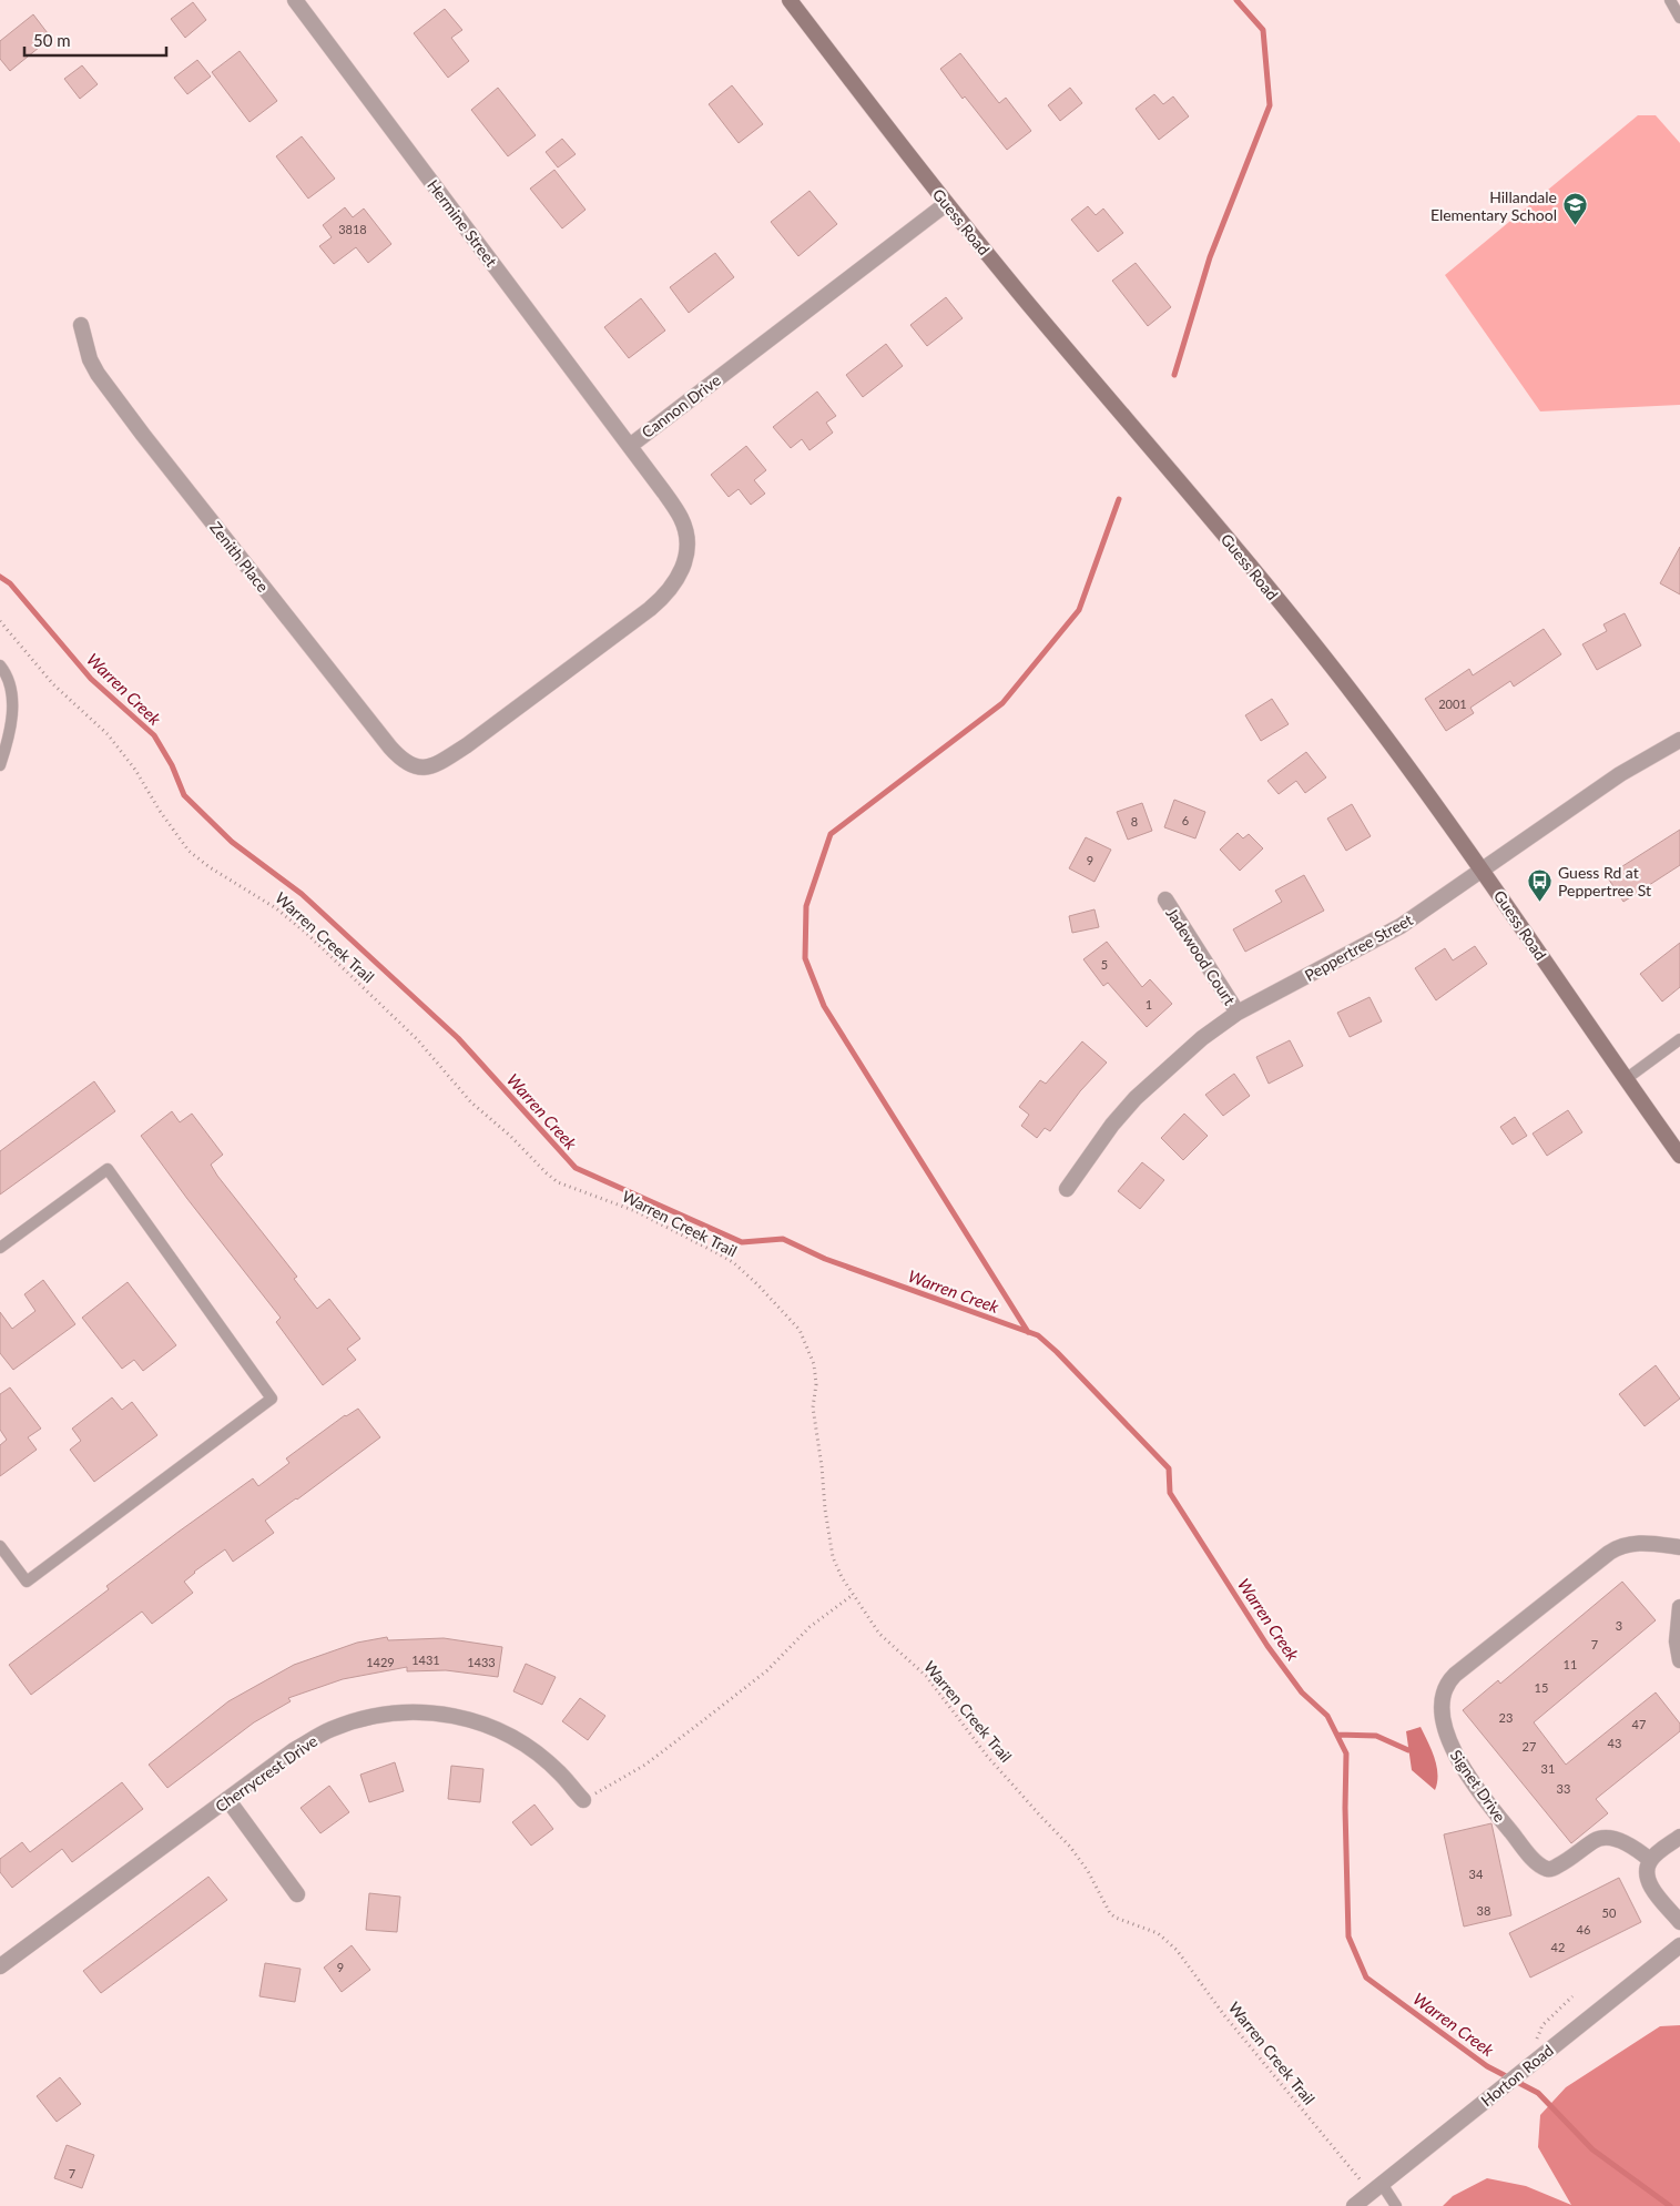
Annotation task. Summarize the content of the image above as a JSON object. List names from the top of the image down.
{
  "streets": {
    "main road": ["Guess Road"],
    "street": [
      "Hermine Street",
      "Cannon Drive",
      "Zenith Place",
      "Peppertree Street",
      "Jadewood Court",
      "Cherrycrest Drive",
      "Signet Drive",
      "Horton Road"
    ],
    "path": ["Warren Creek Trail"]
  },
  "crossings": [
    ["Guess Road", "Cannon Drive"],
    ["Guess Road", "Peppertree Street"],
    ["Hermine Street", "Cannon Drive"],
    ["Cannon Drive", "Zenith Place"],
    ["Peppertree Street", "Jadewood Court"]
  ],
  "water": ["Warren Creek"],
  "places": {
    "school or university": ["Hillandale Elementary School"],
    "bus stop": ["Guess Rd at Peppertree St"]
  },
  "house_numbers": [
    "3818",
    "2001",
    "6",
    "8",
    "9",
    "5",
    "1",
    "3",
    "7",
    "1431",
    "1429",
    "1433",
    "11",
    "15",
    "23",
    "47",
    "43",
    "27",
    "31",
    "33",
    "34",
    "38",
    "50",
    "46",
    "42",
    "9",
    "7"
  ],
  "scale_bar": "50 m"
}
